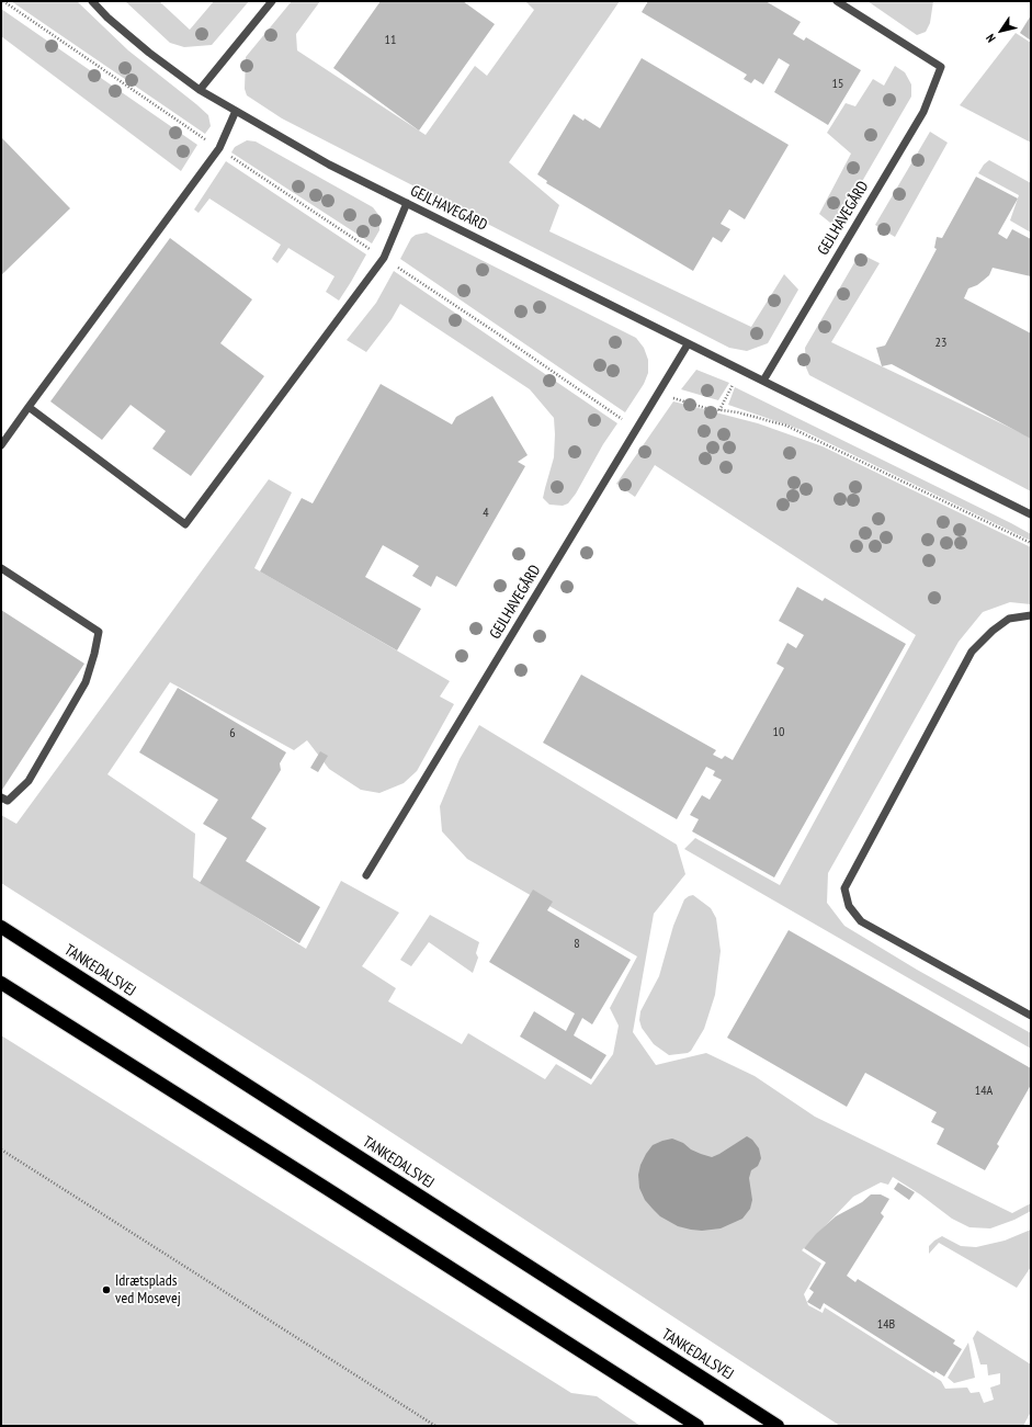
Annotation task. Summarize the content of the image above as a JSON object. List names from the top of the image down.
{
  "streets": {
    "highway": ["TANKEDALSVEJ"],
    "street": ["GEJLHAVEGÅRD"]
  },
  "places": ["Idrætsplads ved Mosevej"],
  "house_numbers": [
    "11",
    "15",
    "23",
    "4",
    "10",
    "6",
    "8",
    "14A",
    "14B"
  ],
  "north": "bottom left"
}
